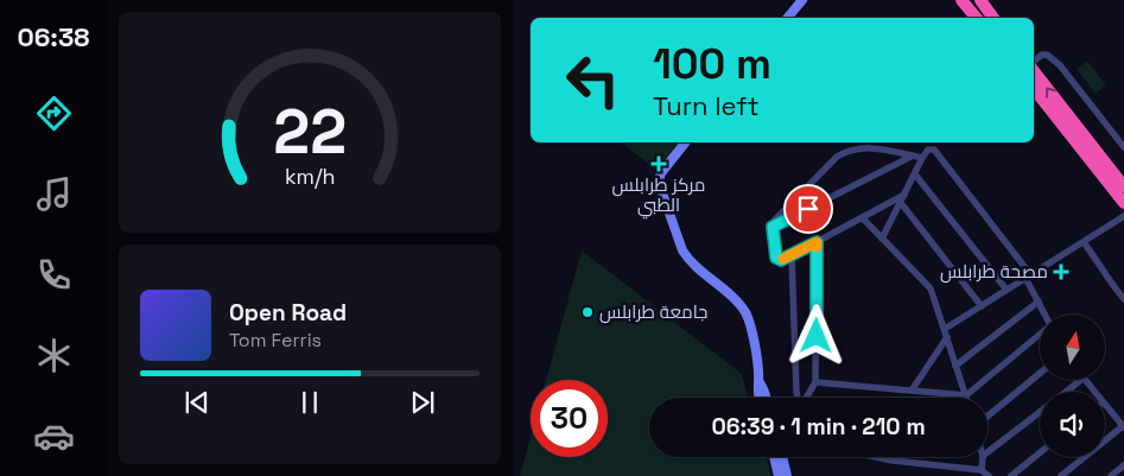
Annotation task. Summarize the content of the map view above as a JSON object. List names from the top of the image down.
{
  "places": {
    "health": ["مركز طرابلس الطبي", "مصحة طرابلس"],
    "other": ["جامعة طرابلس"]
  },
  "north": "top",
  "page": {
    "tabs": "06:38",
    "turn": ["100 m", "Turn left"],
    "song": ["Open Road", "Tom Ferris"],
    "limit": "30",
    "trip": "06:39 · 1 min · 210 m",
    "gauge": ["22", "km/h"]
  }
}
